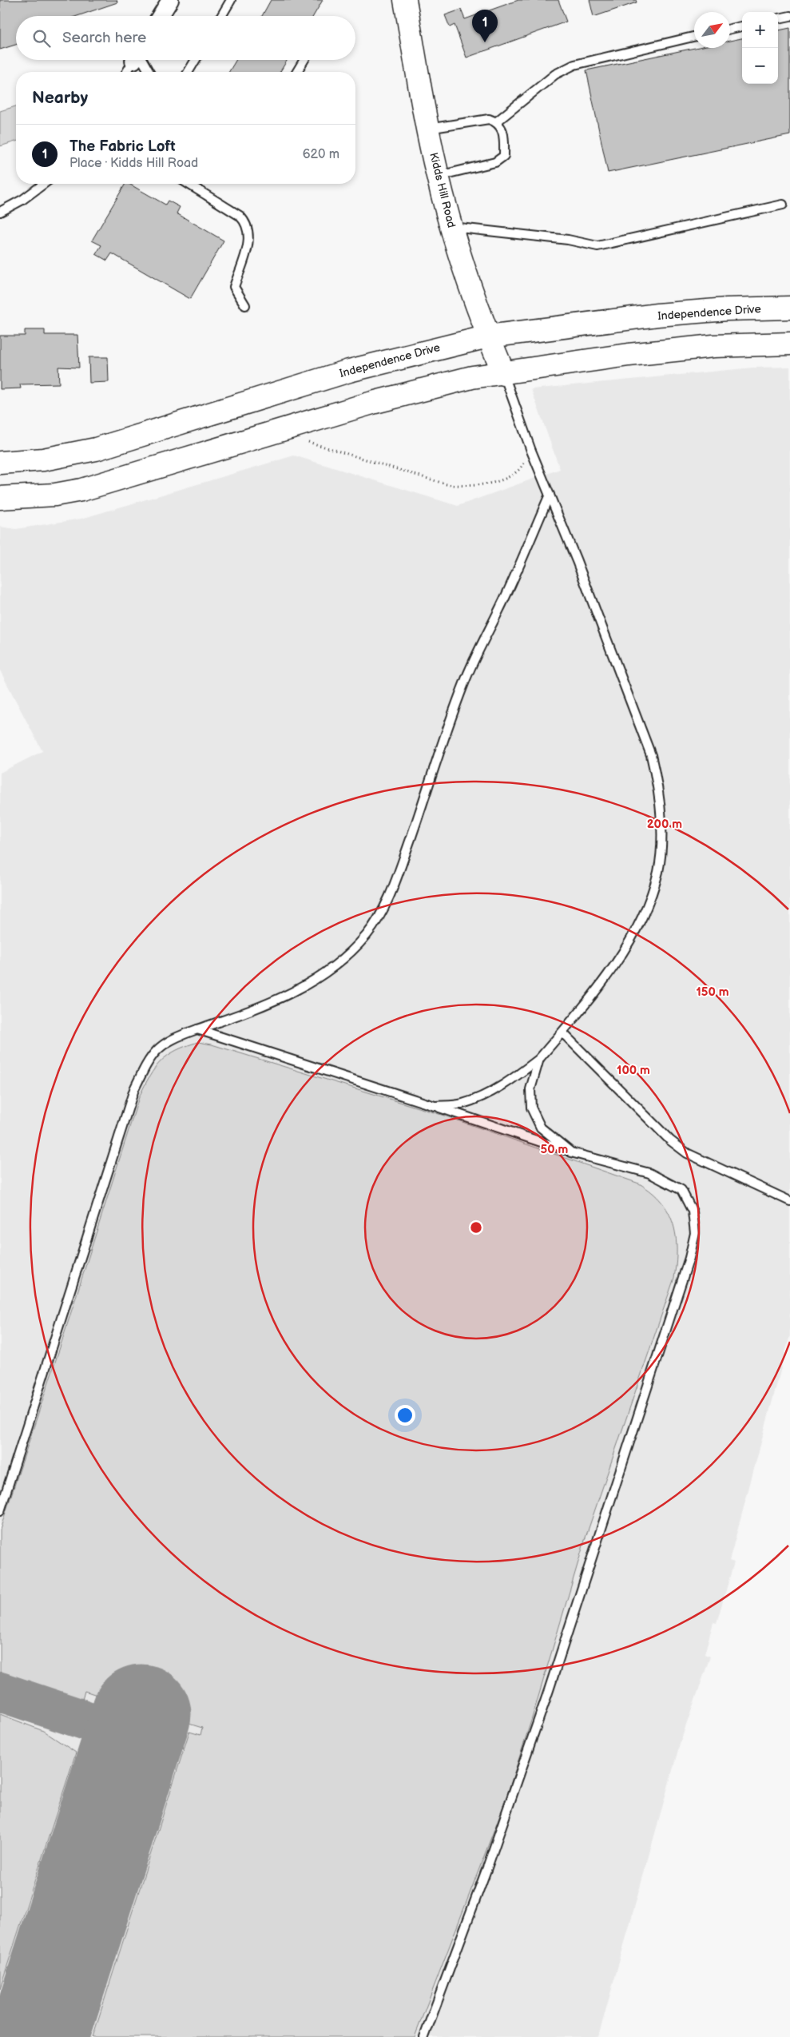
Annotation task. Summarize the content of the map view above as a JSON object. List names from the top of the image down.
{
  "streets": {
    "street": ["Kidds Hill Road", "Independence Drive"]
  },
  "crossings": [
    ["Kidds Hill Road", "Independence Drive"]
  ],
  "north": "top right",
  "page": {
    "pins": "1",
    "map_buttons": ["+", "−"],
    "search": "Search here",
    "heading": "Nearby",
    "list": [
      {
        "mark": "1",
        "name": "The Fabric Loft",
        "note": "Place · Kidds Hill Road",
        "value": "620 m"
      }
    ]
  },
  "rings": [
    "200 m",
    "150 m",
    "100 m",
    "50 m"
  ]
}
